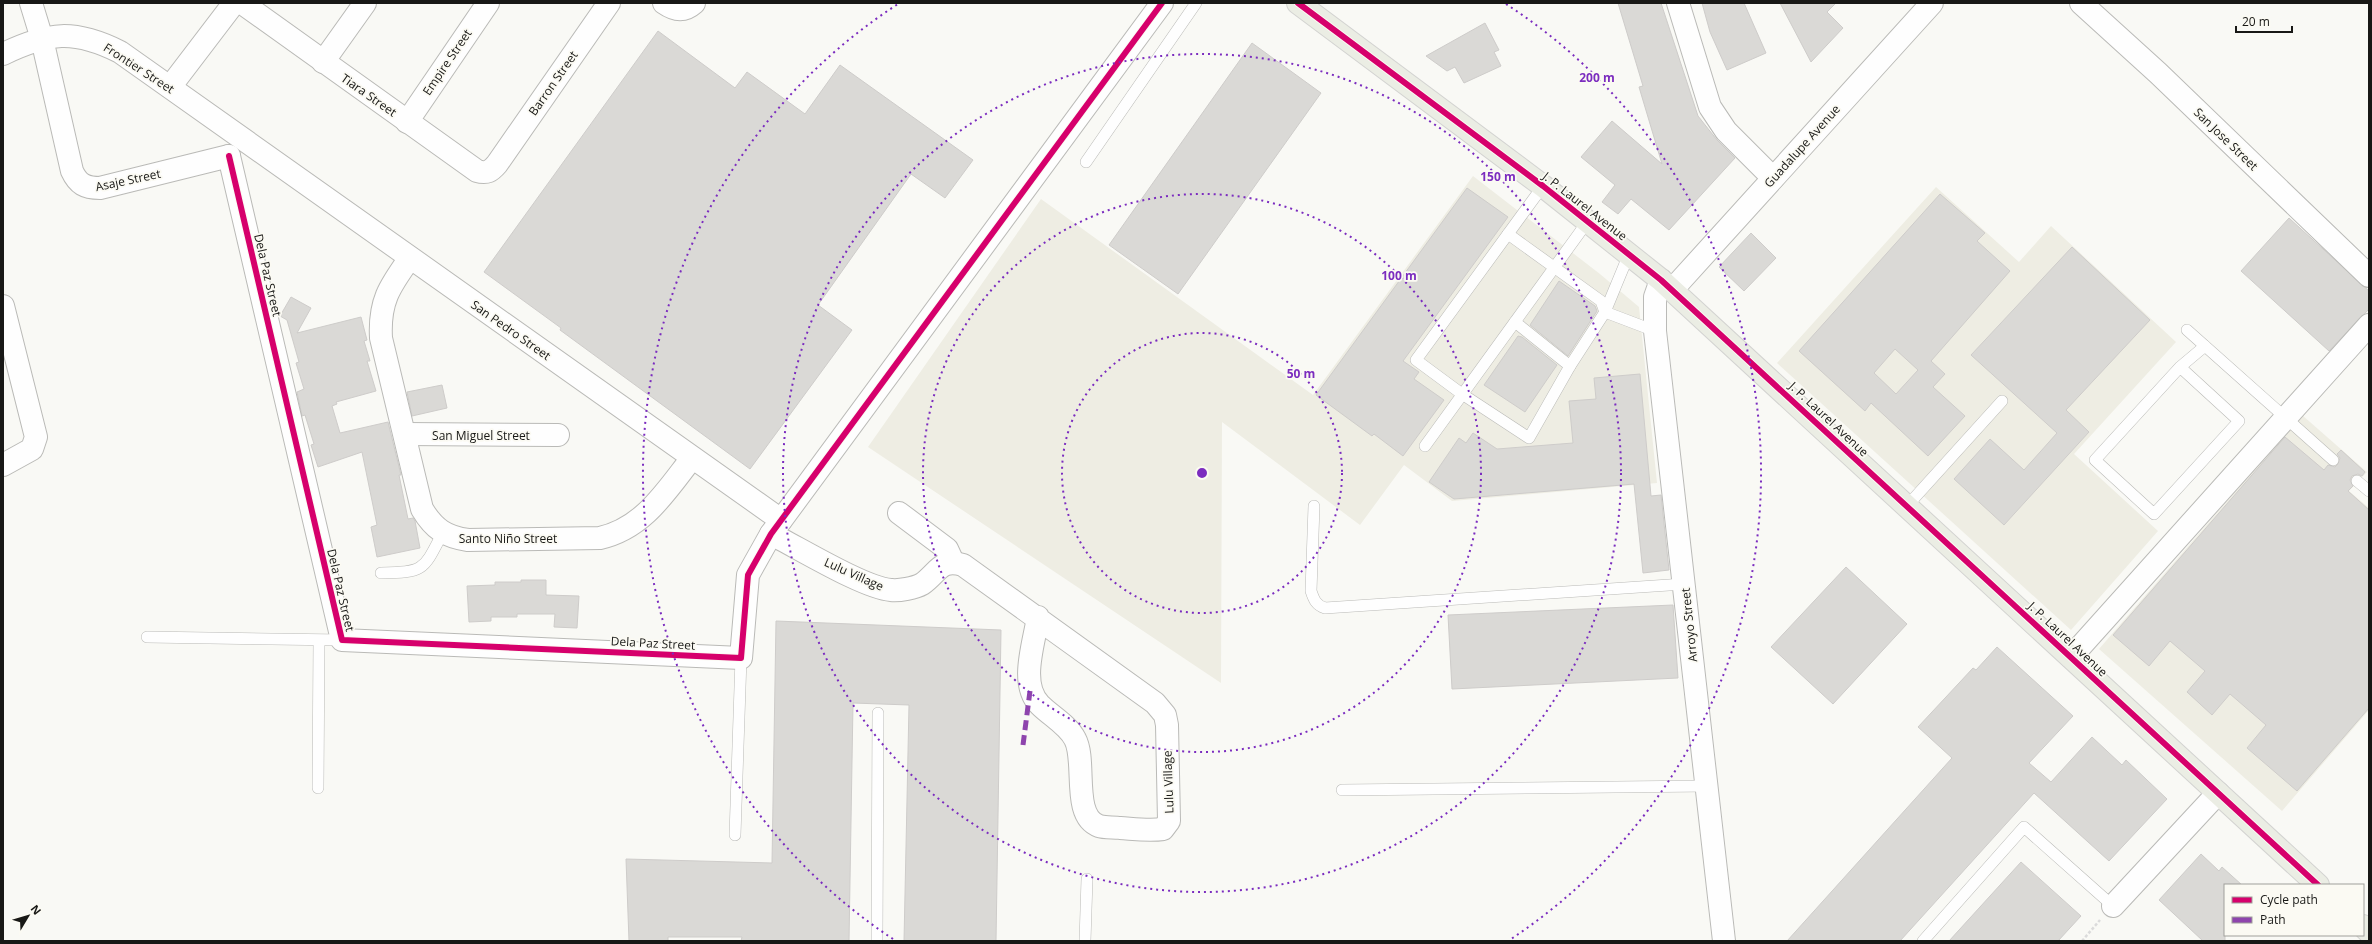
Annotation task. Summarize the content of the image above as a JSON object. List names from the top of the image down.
{
  "streets": {
    "main road": ["J. P. Laurel Avenue"],
    "street": [
      "Empire Street",
      "Frontier Street",
      "Barron Street",
      "Tiara Street",
      "San Jose Street",
      "Guadalupe Avenue",
      "Asaje Street",
      "Dela Paz Street",
      "San Pedro Street",
      "San Miguel Street",
      "Santo Niño Street",
      "Lulu Village",
      "Arroyo Street"
    ]
  },
  "crossings": [
    ["Empire Street", "Tiara Street"],
    ["Frontier Street", "Asaje Street"],
    ["Frontier Street", "San Pedro Street"],
    ["Barron Street", "Tiara Street"],
    ["Guadalupe Avenue", "J. P. Laurel Avenue"],
    ["Guadalupe Avenue", "Arroyo Street"],
    ["Asaje Street", "Dela Paz Street"],
    ["J. P. Laurel Avenue", "Arroyo Street"],
    ["San Pedro Street", "Santo Niño Street"],
    ["San Pedro Street", "Lulu Village"],
    ["San Miguel Street", "Santo Niño Street"]
  ],
  "legend": ["Cycle path", "Path"],
  "scale_bar": "20 m",
  "north": "top right",
  "rings": [
    "200 m",
    "150 m",
    "100 m",
    "50 m"
  ]
}
